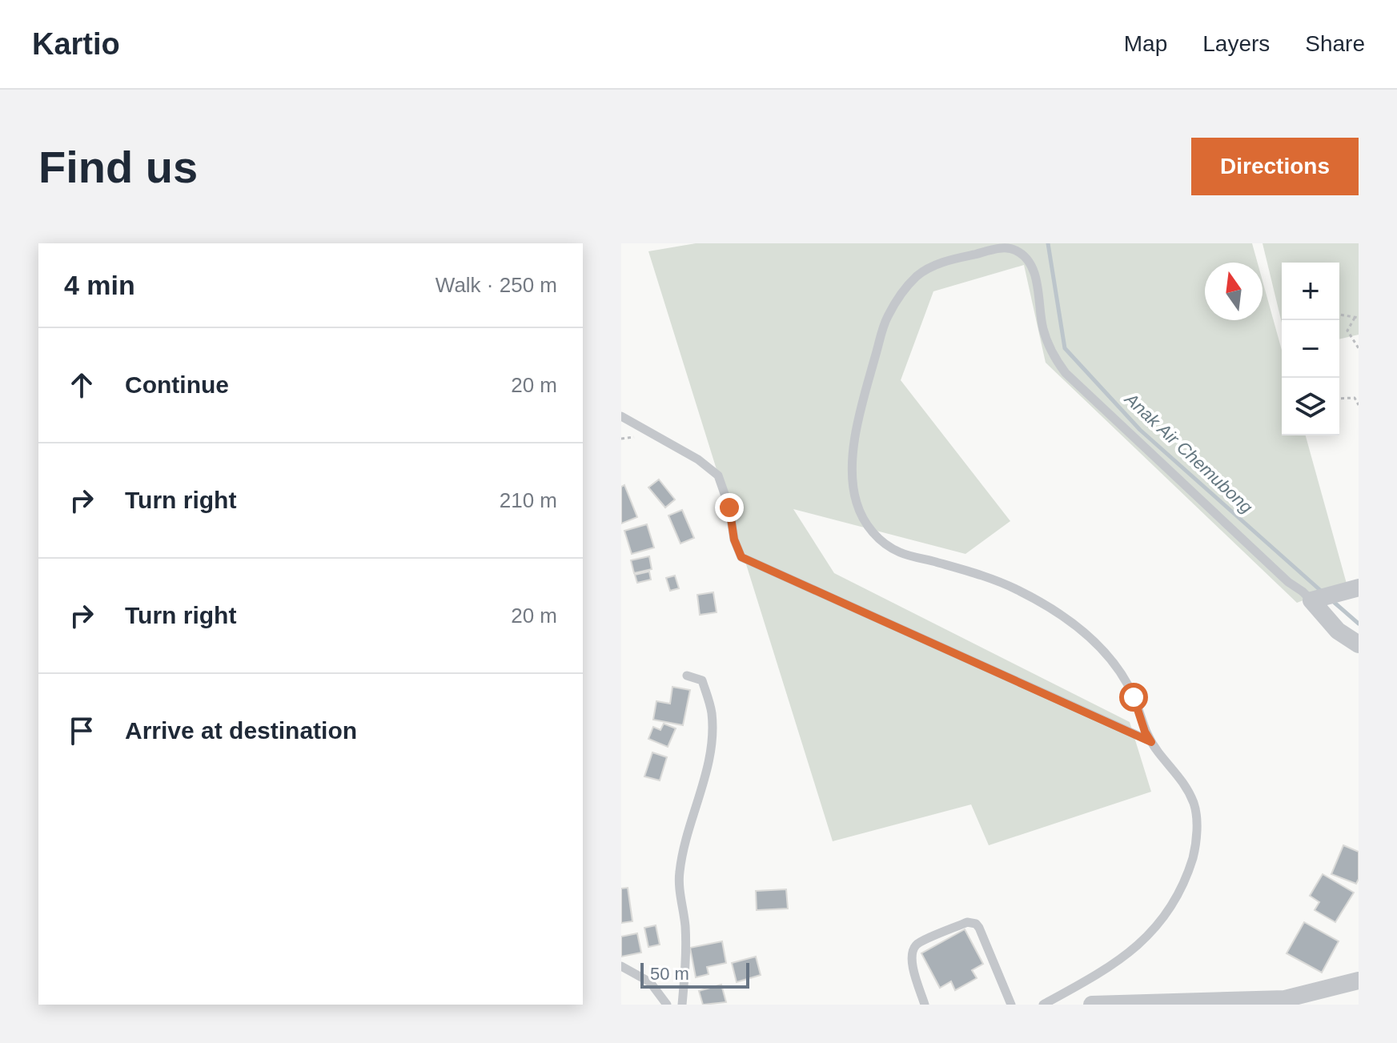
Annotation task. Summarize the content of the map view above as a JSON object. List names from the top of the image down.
{
  "water": ["Anak Air Chemubong"],
  "scale_bar": "50 m",
  "north": "top",
  "page": {
    "header": "Kartio",
    "nav": ["Map", "Layers", "Share"],
    "buttons": "Directions",
    "title": "Find us",
    "heading": ["4 min", "Walk · 250 m"],
    "map_buttons": ["+", "−"],
    "list": [
      ["Continue", "20 m"],
      ["Turn right", "210 m"],
      ["Turn right", "20 m"],
      "Arrive at destination"
    ],
    "scale": "50 m"
  }
}
